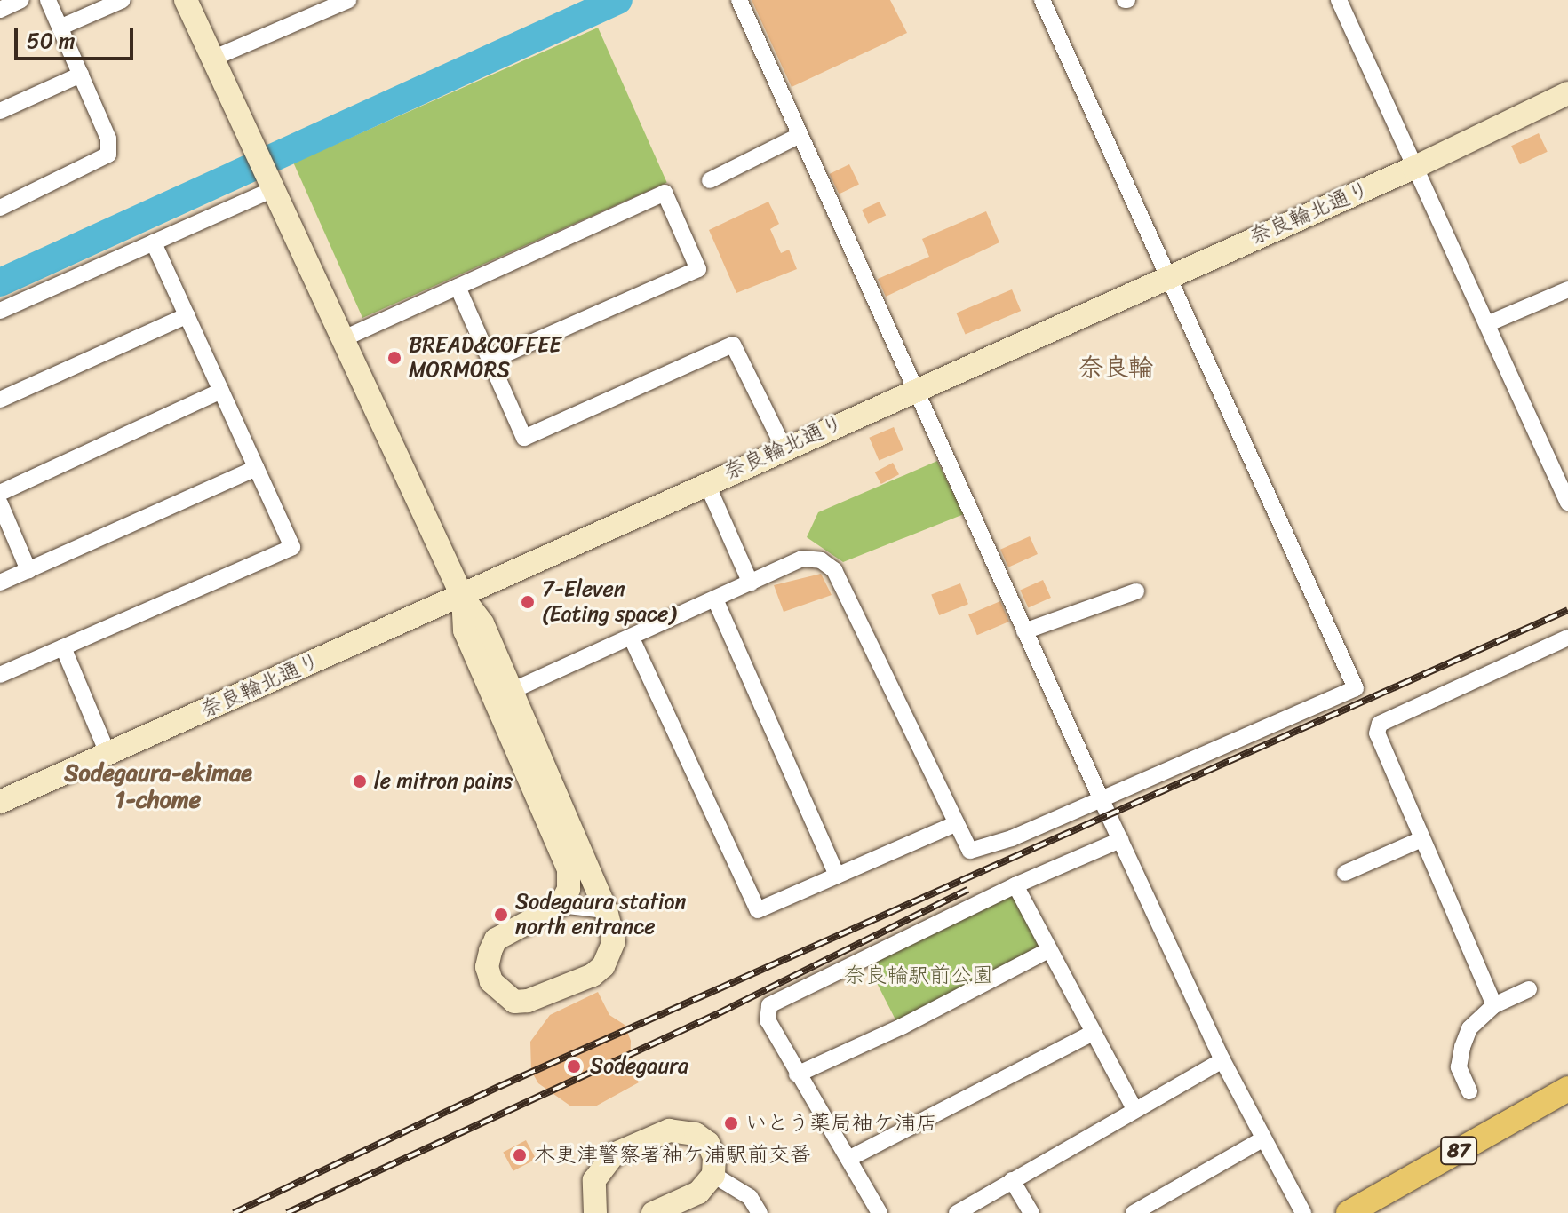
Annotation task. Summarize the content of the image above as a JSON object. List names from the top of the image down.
{
  "streets": {
    "main road": ["87"],
    "street": ["奈良輪北通り"]
  },
  "districts": ["奈良輪", "Sodegaura-ekimae 1-chome"],
  "parks": ["奈良輪駅前公園"],
  "places": [
    "BREAD&COFFEE MORMORS",
    "7-Eleven (Eating space)",
    "le mitron pains",
    "Sodegaura station north entrance",
    "Sodegaura",
    "いとう薬局袖ケ浦店",
    "木更津警察署袖ケ浦駅前交番"
  ],
  "scale_bar": "50 m"
}
